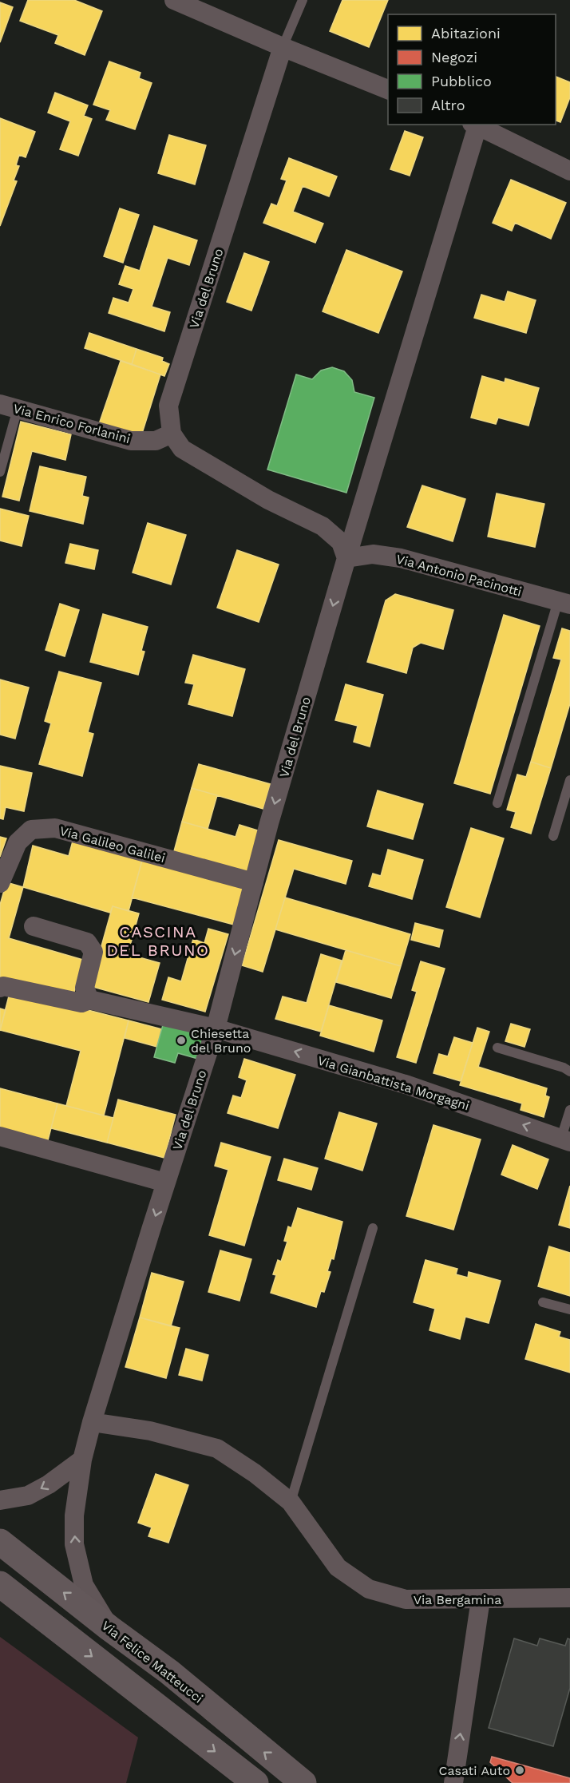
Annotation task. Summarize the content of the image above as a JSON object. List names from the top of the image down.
{
  "streets": {
    "main road": ["Via Felice Matteucci"],
    "street": [
      "Via del Bruno",
      "Via Enrico Forlanini",
      "Via Antonio Pacinotti",
      "Via Galileo Galilei",
      "Via Gianbattista Morgagni",
      "Via Bergamina"
    ]
  },
  "crossings": [
    ["Via del Bruno", "Via Enrico Forlanini"],
    ["Via del Bruno", "Via Antonio Pacinotti"],
    ["Via del Bruno", "Via Galileo Galilei"],
    ["Via del Bruno", "Via Gianbattista Morgagni"],
    ["Via del Bruno", "Via Bergamina"],
    ["Via del Bruno", "Via Felice Matteucci"]
  ],
  "one_way": ["Via Gianbattista Morgagni"],
  "districts": ["CASCINA DEL BRUNO"],
  "places": ["Chiesetta del Bruno", "Casati Auto"],
  "legend": [
    "Abitazioni",
    "Negozi",
    "Pubblico",
    "Altro"
  ]
}
